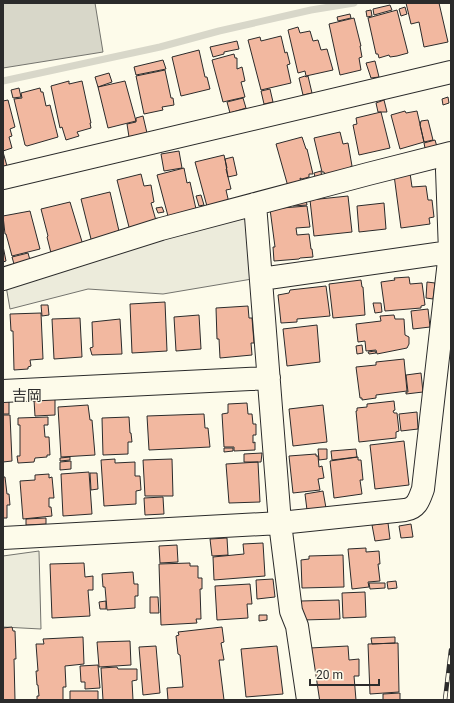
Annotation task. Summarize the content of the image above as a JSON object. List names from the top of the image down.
{
  "districts": ["吉岡"],
  "scale_bar": "20 m"
}
